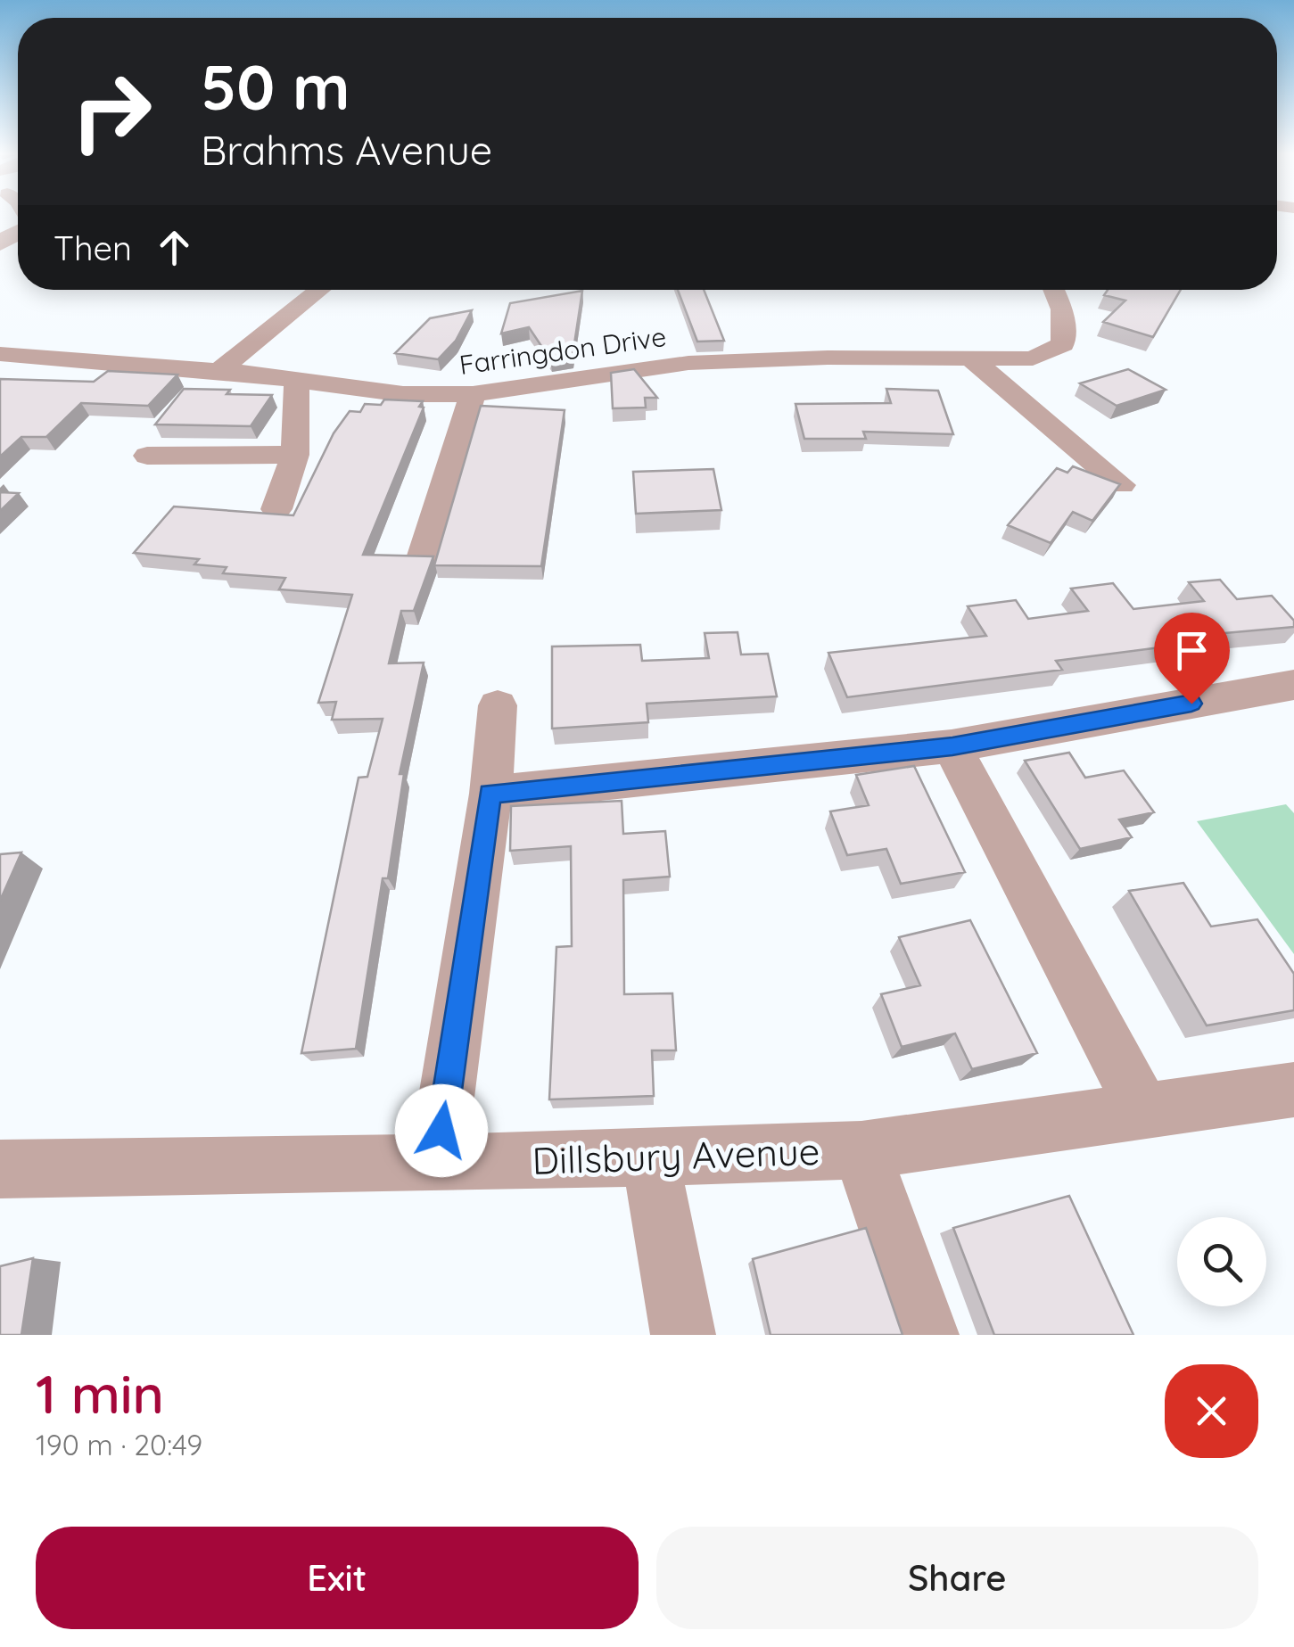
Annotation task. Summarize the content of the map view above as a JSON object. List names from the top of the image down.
{
  "streets": {
    "street": ["Farringdon Drive", "Dillsbury Avenue"]
  },
  "page": {
    "turn": ["50 m", "Brahms Avenue"],
    "then": "Then",
    "heading": ["1 min", "190 m · 20:49"],
    "buttons": ["Exit", "Share"]
  }
}
